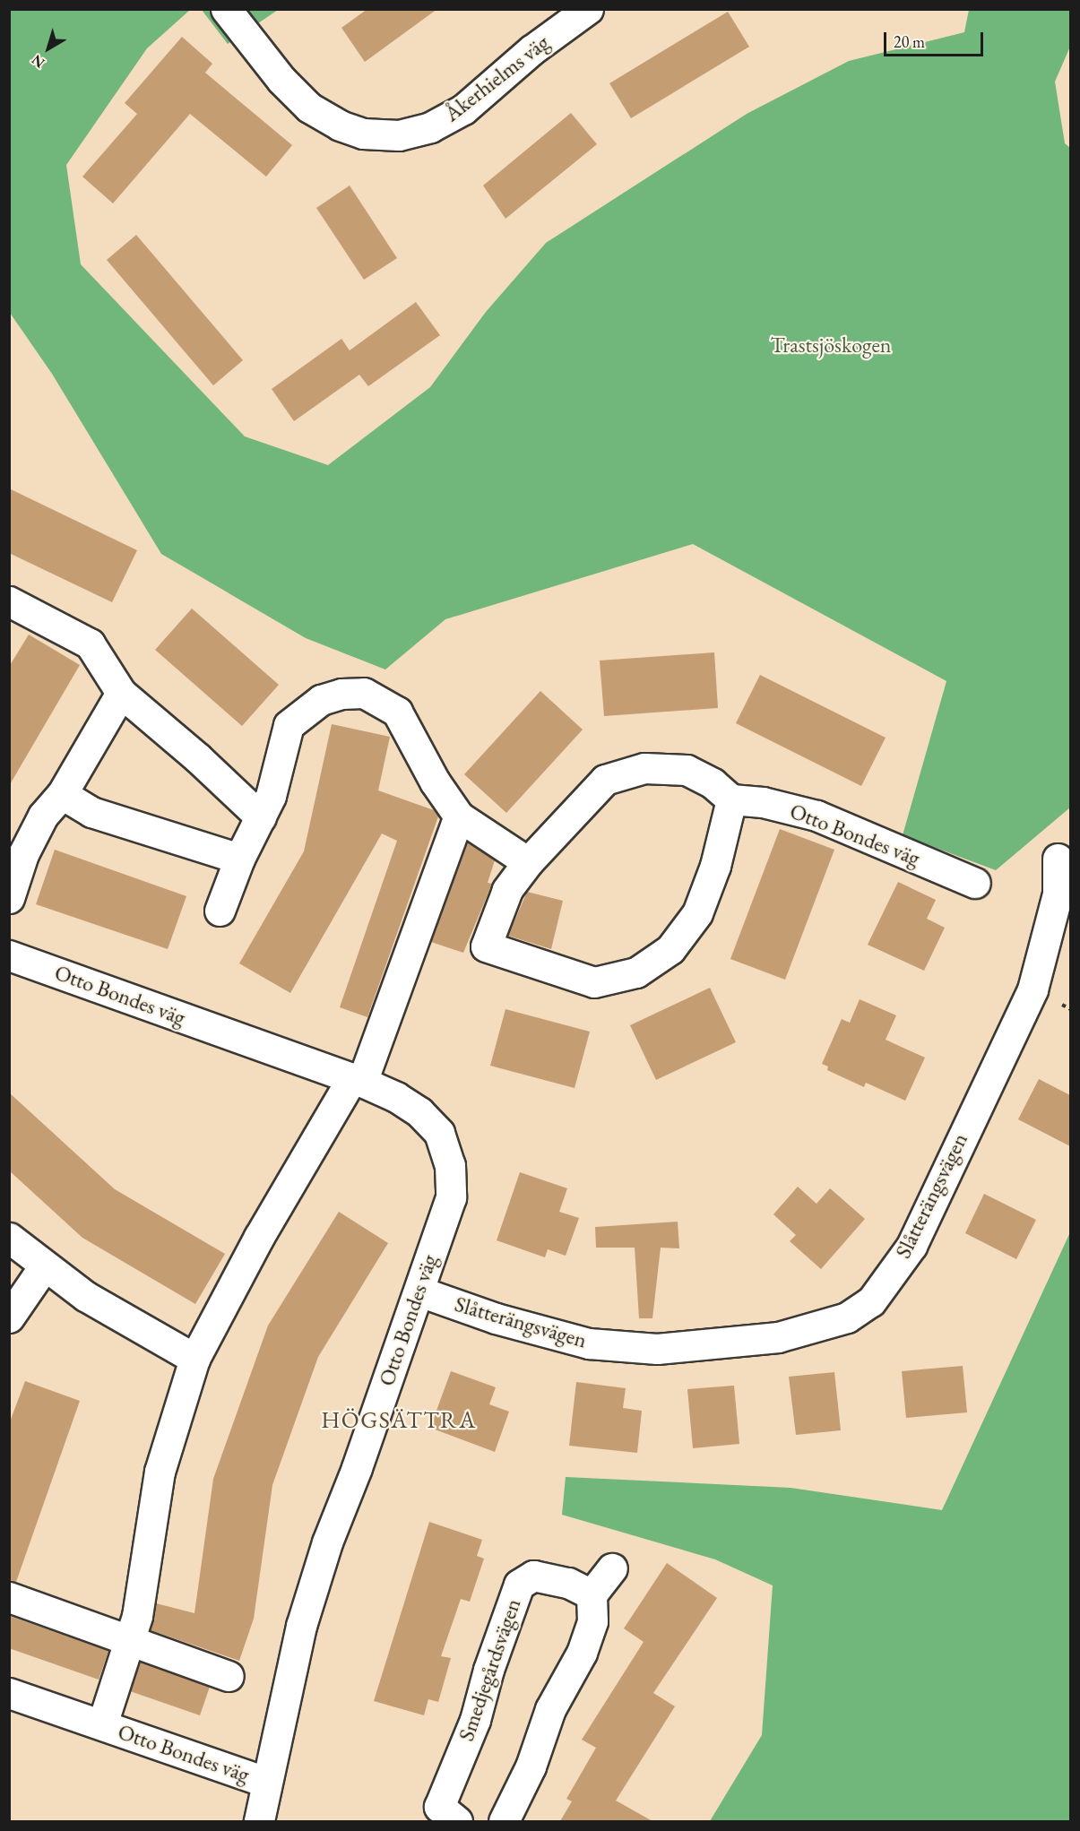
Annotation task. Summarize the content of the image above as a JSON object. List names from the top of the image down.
{
  "streets": {
    "street": [
      "Åkerhielms väg",
      "Otto Bondes väg",
      "Slåtterängsvägen",
      "Smedjegårdsvägen"
    ]
  },
  "crossings": [
    ["Otto Bondes väg", "Slåtterängsvägen"]
  ],
  "districts": ["HÖGSÄTTRA"],
  "parks": ["Trastsjöskogen"],
  "scale_bar": "20 m",
  "north": "bottom left"
}
